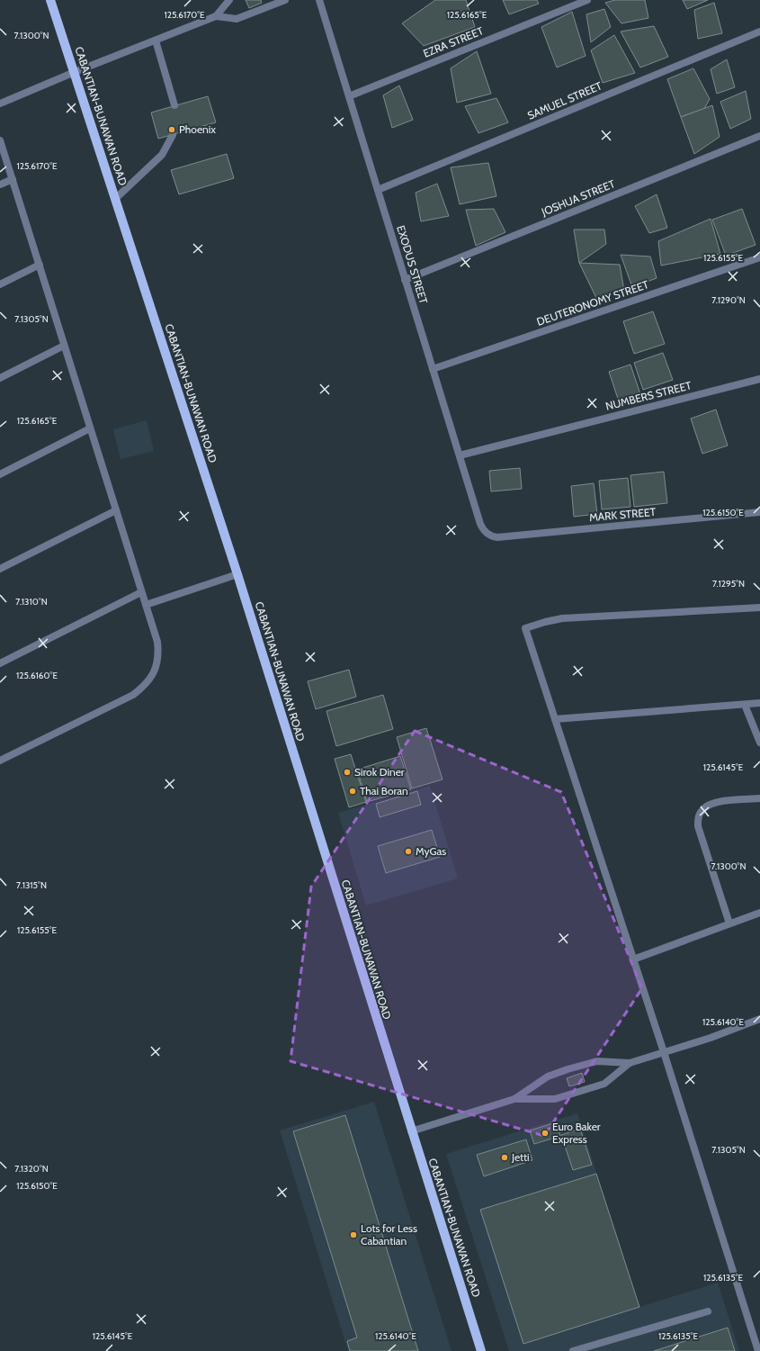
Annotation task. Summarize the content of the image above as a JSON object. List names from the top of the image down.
{
  "streets": {
    "main road": ["CABANTIAN-BUNAWAN ROAD"],
    "street": [
      "EZRA STREET",
      "SAMUEL STREET",
      "JOSHUA STREET",
      "EXODUS STREET",
      "DEUTERONOMY STREET",
      "NUMBERS STREET",
      "MARK STREET"
    ]
  },
  "crossings": [
    ["EZRA STREET", "EXODUS STREET"],
    ["SAMUEL STREET", "EXODUS STREET"],
    ["JOSHUA STREET", "EXODUS STREET"],
    ["EXODUS STREET", "DEUTERONOMY STREET"],
    ["EXODUS STREET", "NUMBERS STREET"],
    ["EXODUS STREET", "MARK STREET"]
  ],
  "places": [
    "Phoenix",
    "Sirok Diner",
    "Thai Boran",
    "MyGas",
    "Euro Baker Express",
    "Jetti",
    "Lots for Less Cabantian"
  ],
  "coordinates": [
    "125.6170°E",
    "125.6165°E",
    "7.1300°N",
    "125.6155°E",
    "7.1290°N",
    "7.1305°N",
    "125.6150°E",
    "7.1295°N",
    "7.1310°N",
    "125.6160°E",
    "125.6145°E",
    "7.1315°N",
    "125.6140°E",
    "7.1320°N",
    "125.6135°E"
  ]
}
